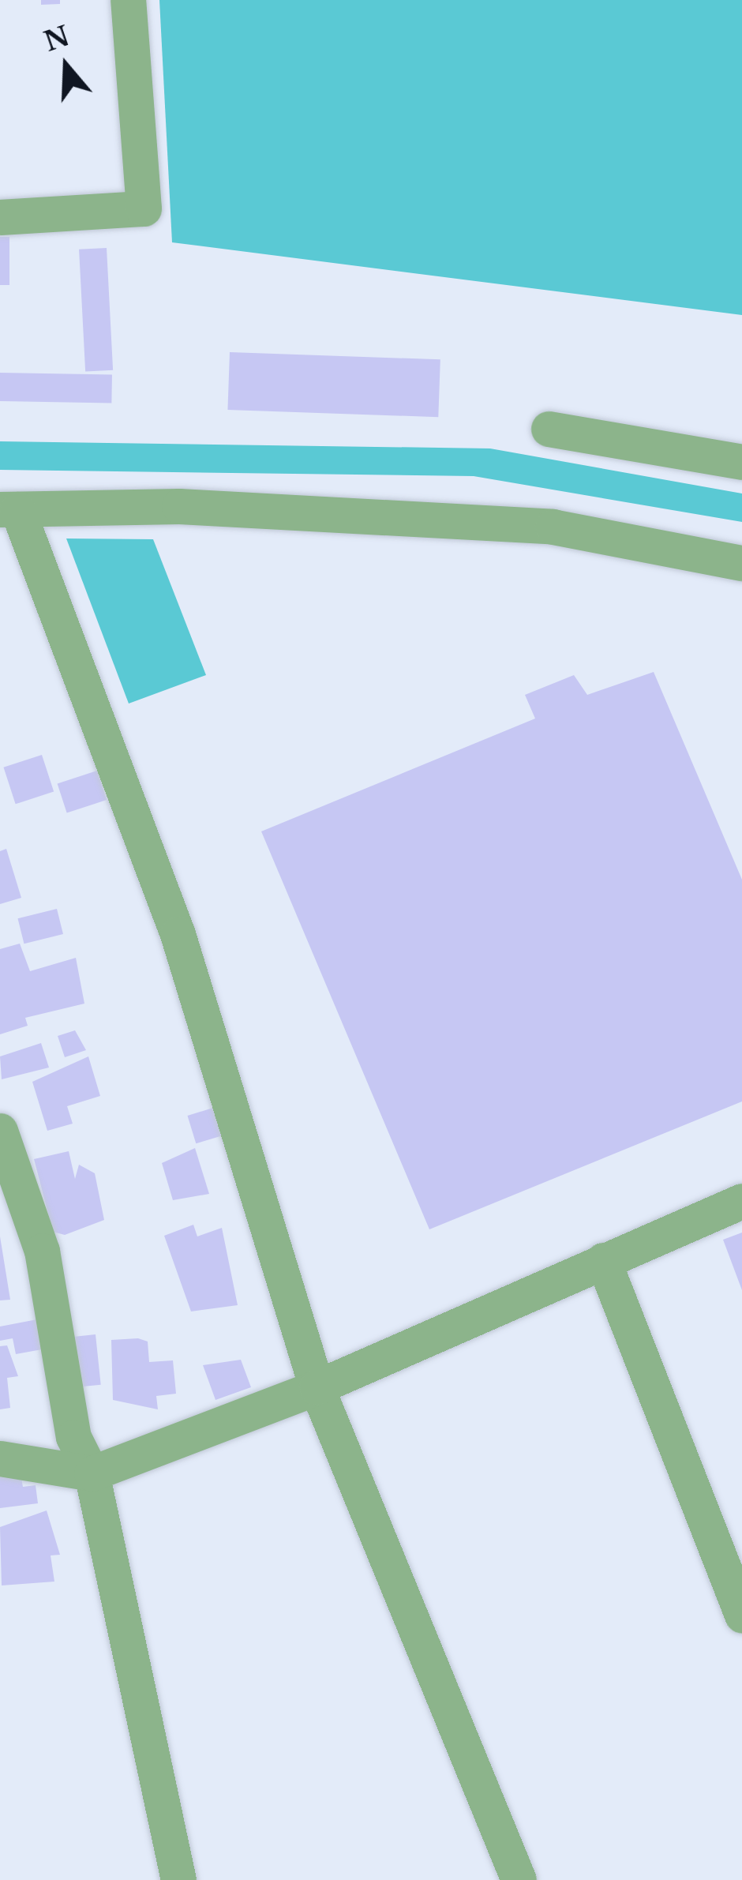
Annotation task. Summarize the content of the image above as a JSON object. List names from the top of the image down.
{
  "north": "top"
}
